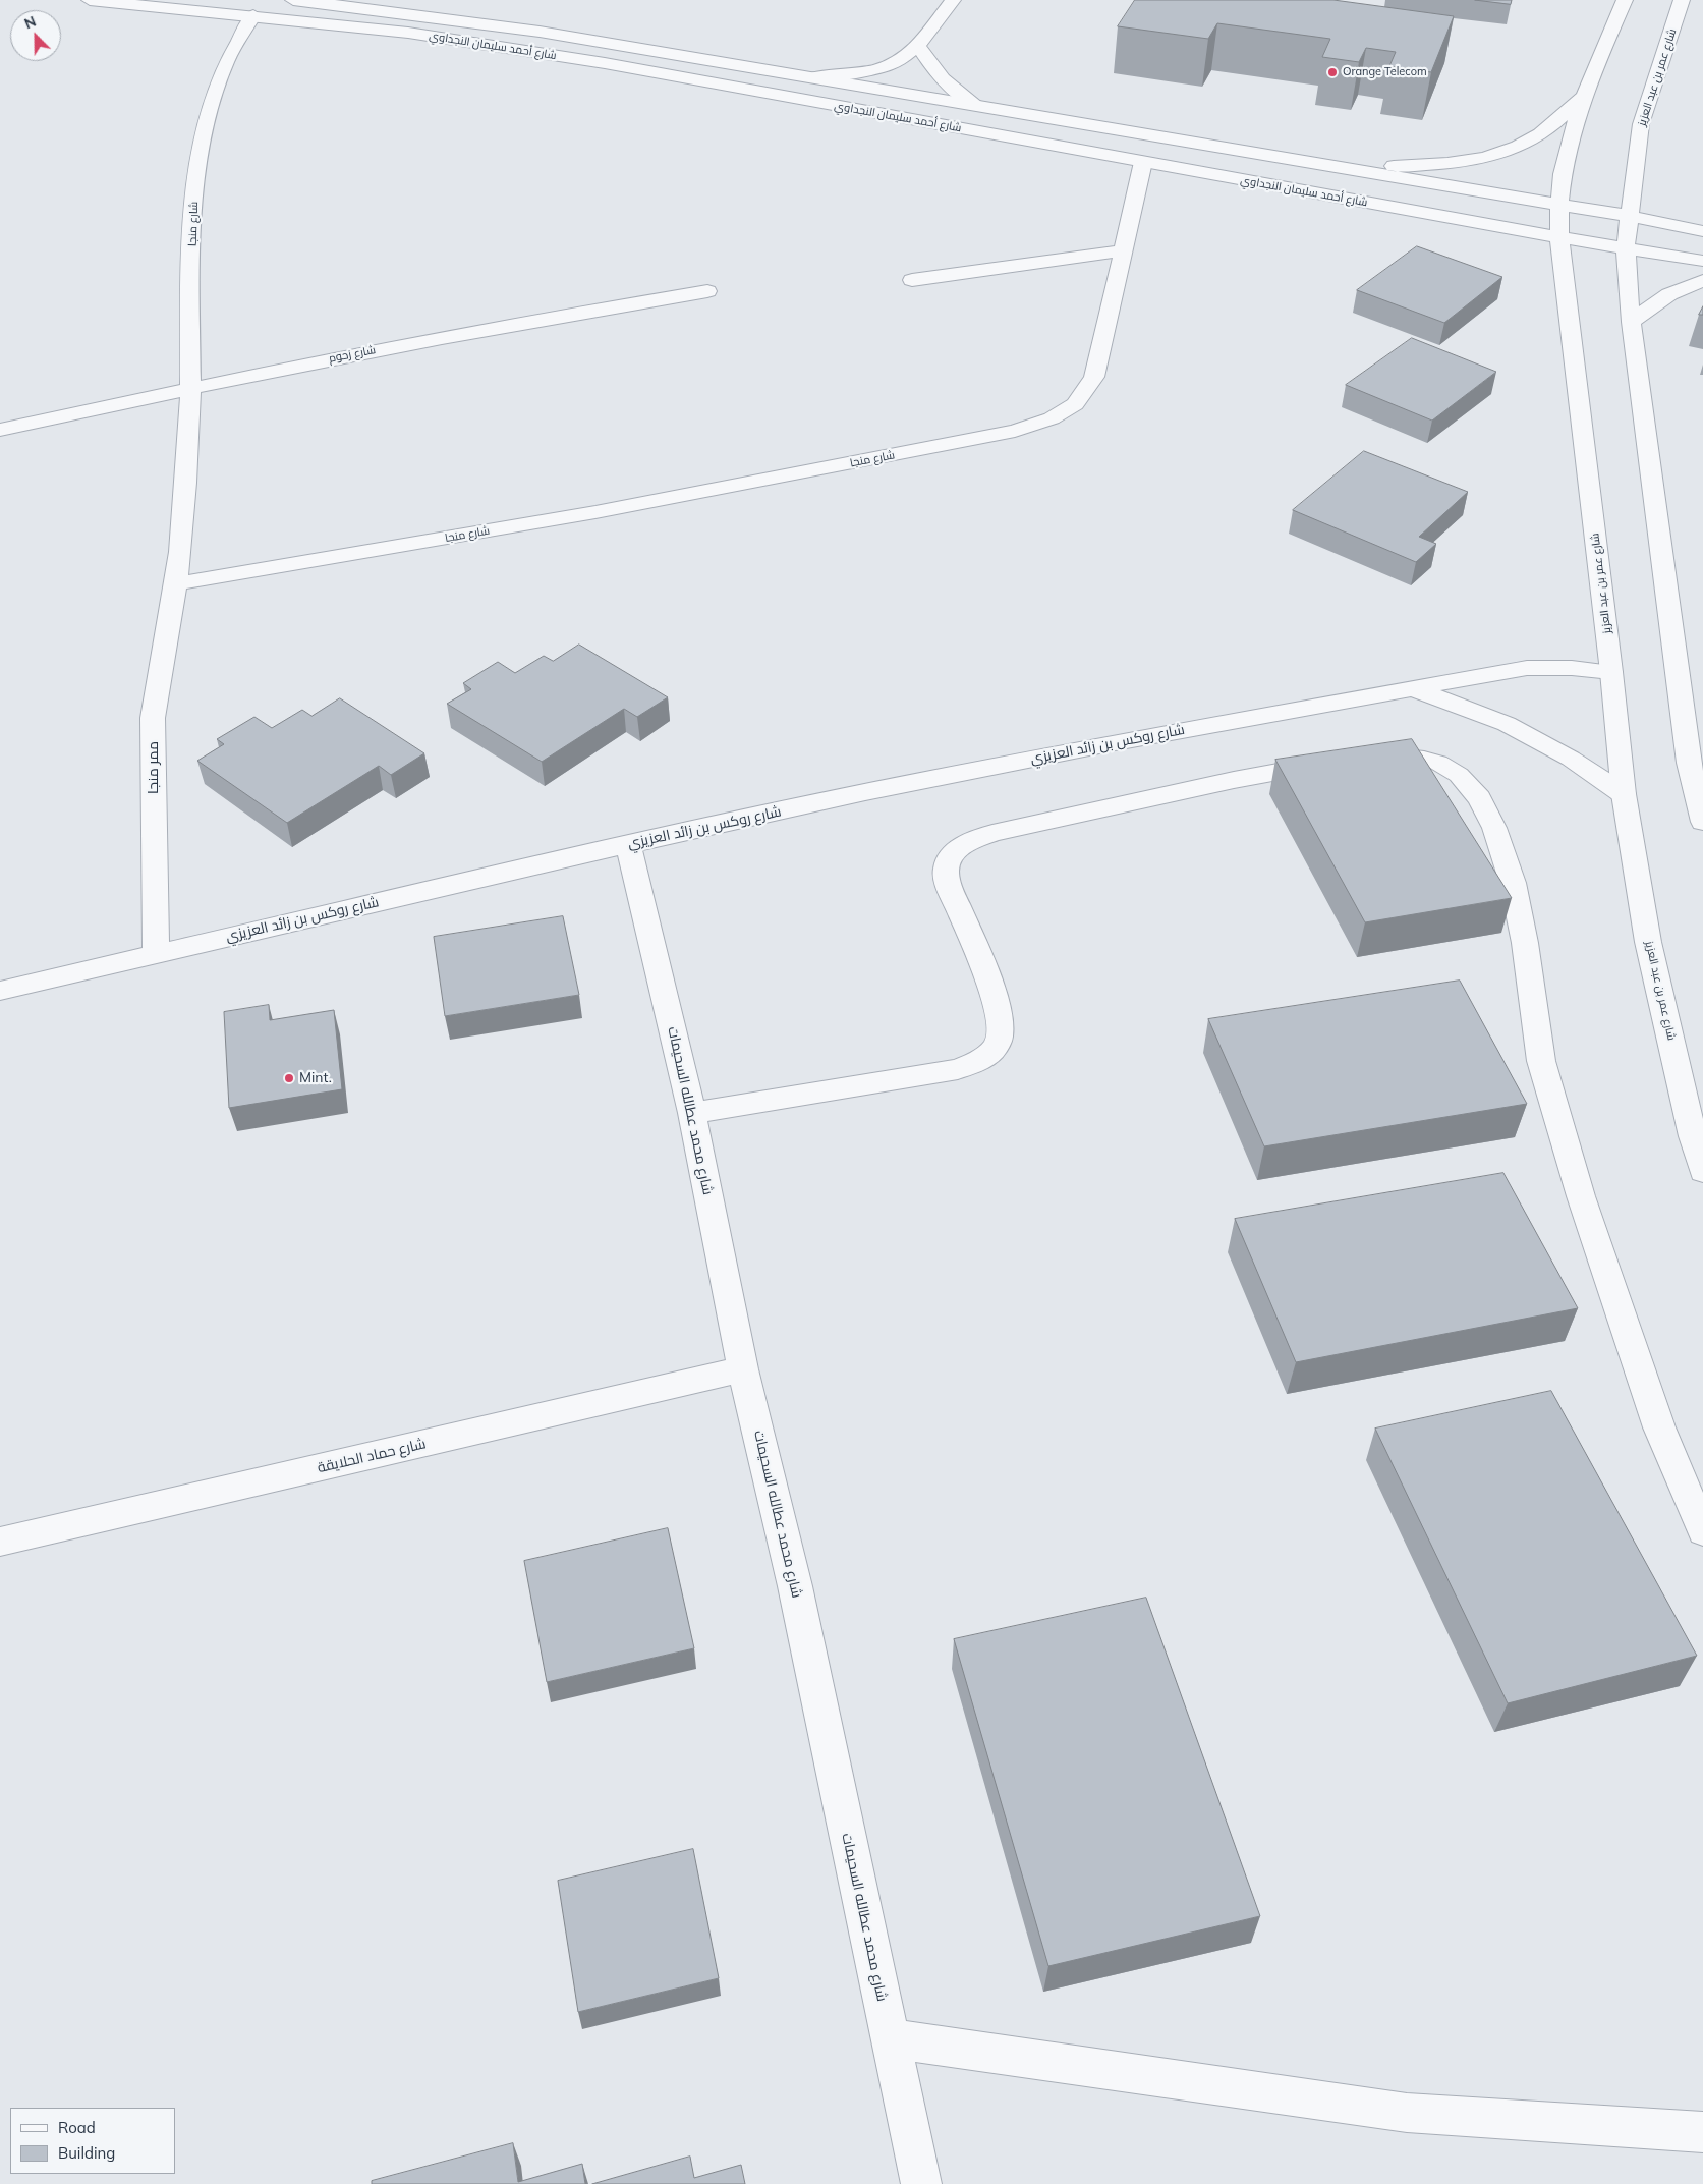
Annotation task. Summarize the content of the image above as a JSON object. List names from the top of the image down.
{
  "streets": {
    "street": [
      "شارع أحمد سليمان النجداوي",
      "شارع عمر بن عبد العزيز",
      "شارع منجا",
      "شارع زحوم",
      "شارع روكس بن زائد العزيزي",
      "ممر منجا",
      "شارع محمد عطالله السحيمات",
      "شارع حماد الحلايقة"
    ]
  },
  "crossings": [
    ["شارع أحمد سليمان النجداوي", "شارع عمر بن عبد العزيز"],
    ["شارع أحمد سليمان النجداوي", "شارع منجا"],
    ["شارع عمر بن عبد العزيز", "شارع روكس بن زائد العزيزي"],
    ["شارع منجا", "شارع زحوم"],
    ["شارع منجا", "ممر منجا"],
    ["شارع روكس بن زائد العزيزي", "ممر منجا"],
    ["شارع روكس بن زائد العزيزي", "شارع محمد عطالله السحيمات"],
    ["شارع محمد عطالله السحيمات", "شارع حماد الحلايقة"]
  ],
  "places": ["Orange Telecom", "Mint."],
  "legend": ["Road", "Building"],
  "north": "top left"
}
